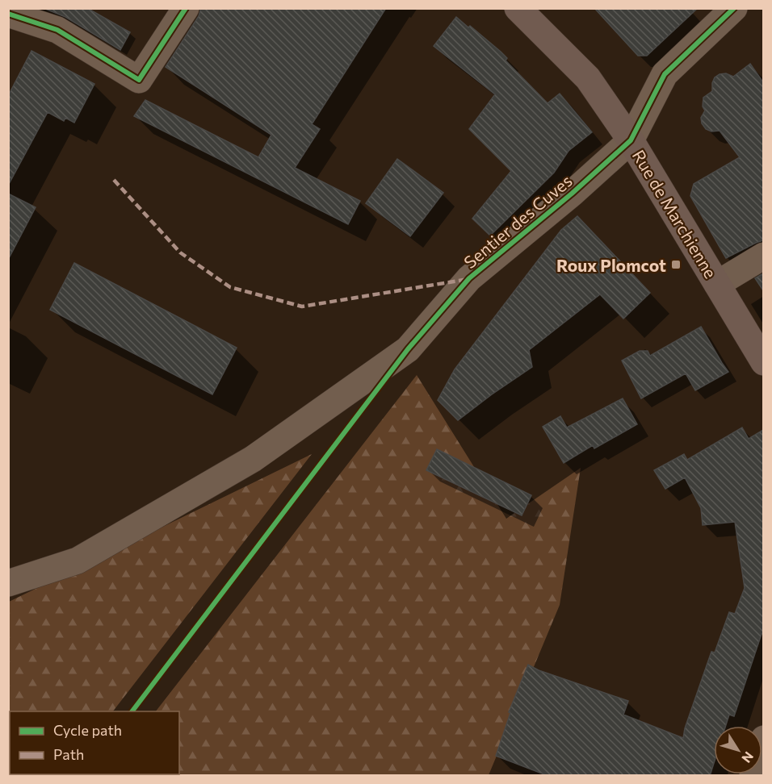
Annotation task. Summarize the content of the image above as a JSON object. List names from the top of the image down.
{
  "streets": {
    "main road": ["Rue de Marchienne"],
    "street": ["Sentier des Cuves"]
  },
  "crossings": [
    ["Rue de Marchienne", "Sentier des Cuves"]
  ],
  "places": {
    "transit": ["Roux Plomcot"]
  },
  "legend": ["Cycle path", "Path"],
  "north": "bottom right"
}
